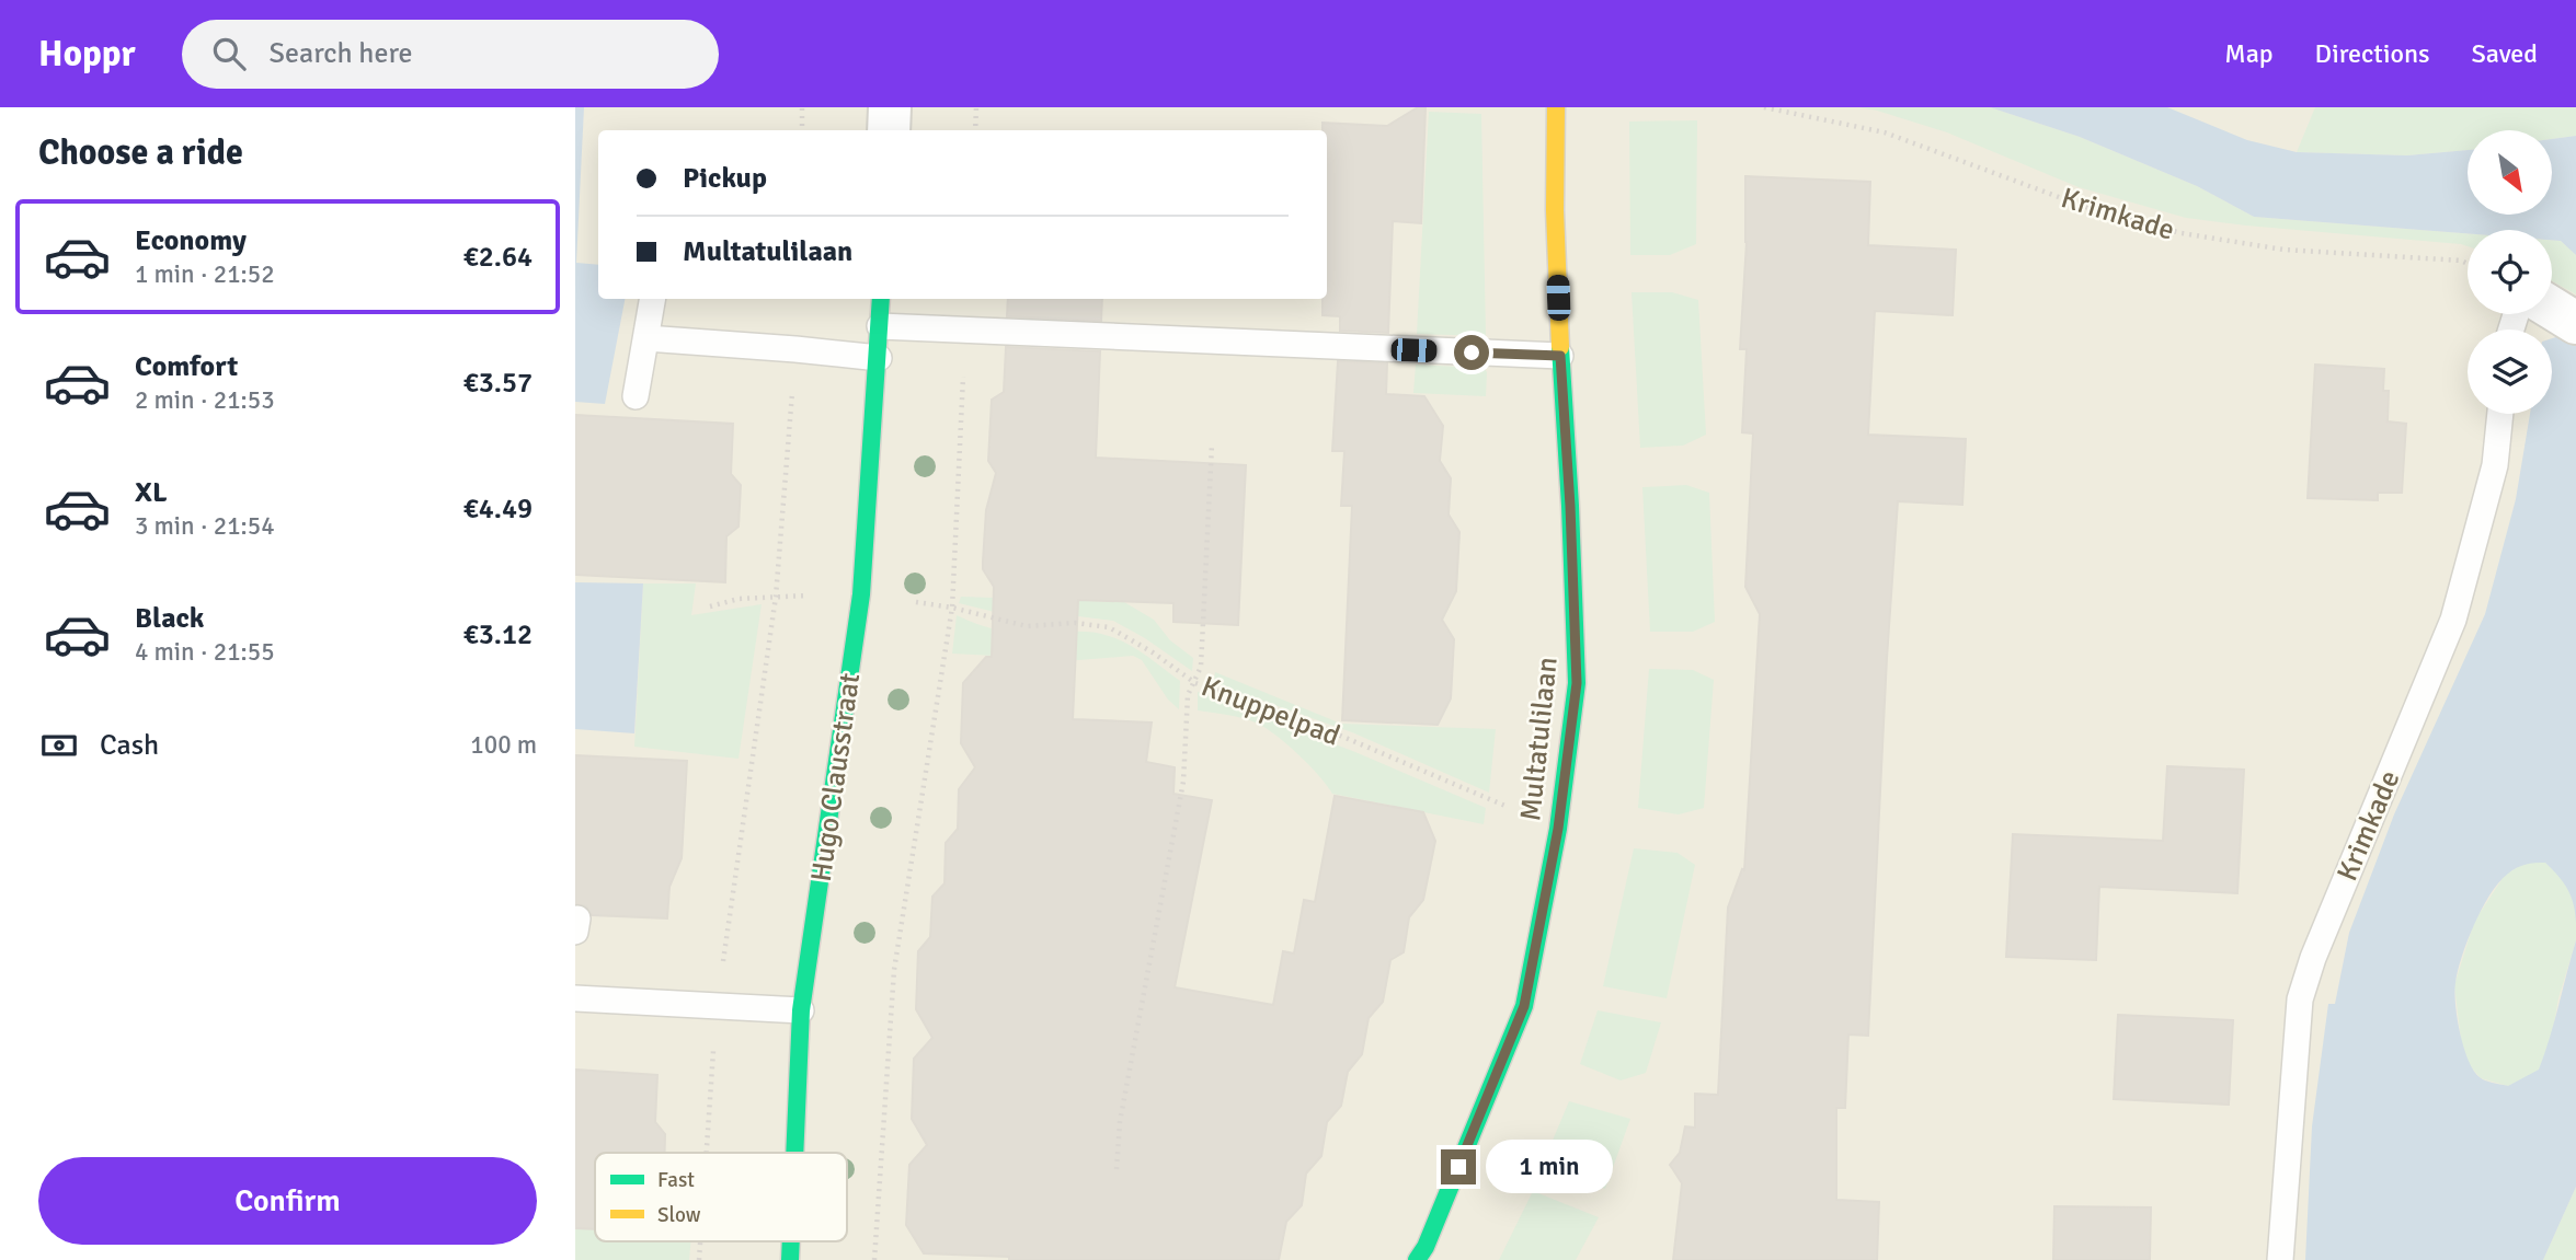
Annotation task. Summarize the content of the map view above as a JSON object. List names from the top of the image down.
{
  "streets": {
    "street": ["Multatulilaan", "Hugo Clausstraat"],
    "lane": ["Krimkade"],
    "path": ["Knuppelpad"]
  },
  "crossings": [
    ["Knuppelpad", "Multatulilaan"],
    ["Knuppelpad", "Hugo Clausstraat"]
  ],
  "legend": ["Fast", "Slow"],
  "north": "bottom right",
  "page": {
    "header": "Hoppr",
    "search": "Search here",
    "nav": ["Map", "Directions", "Saved"],
    "heading": "Choose a ride",
    "banner": ["Pickup", "Multatulilaan"],
    "list": [
      {
        "name": "Economy",
        "note": "1 min · 21:52",
        "value": "€2.64"
      },
      {
        "name": "Comfort",
        "note": "2 min · 21:53",
        "value": "€3.57"
      },
      {
        "name": "XL",
        "note": "3 min · 21:54",
        "value": "€4.49"
      },
      {
        "name": "Black",
        "note": "4 min · 21:55",
        "value": "€3.12"
      }
    ],
    "pay": ["Cash", "100 m"],
    "bubble": "1 min",
    "buttons": "Confirm"
  }
}
